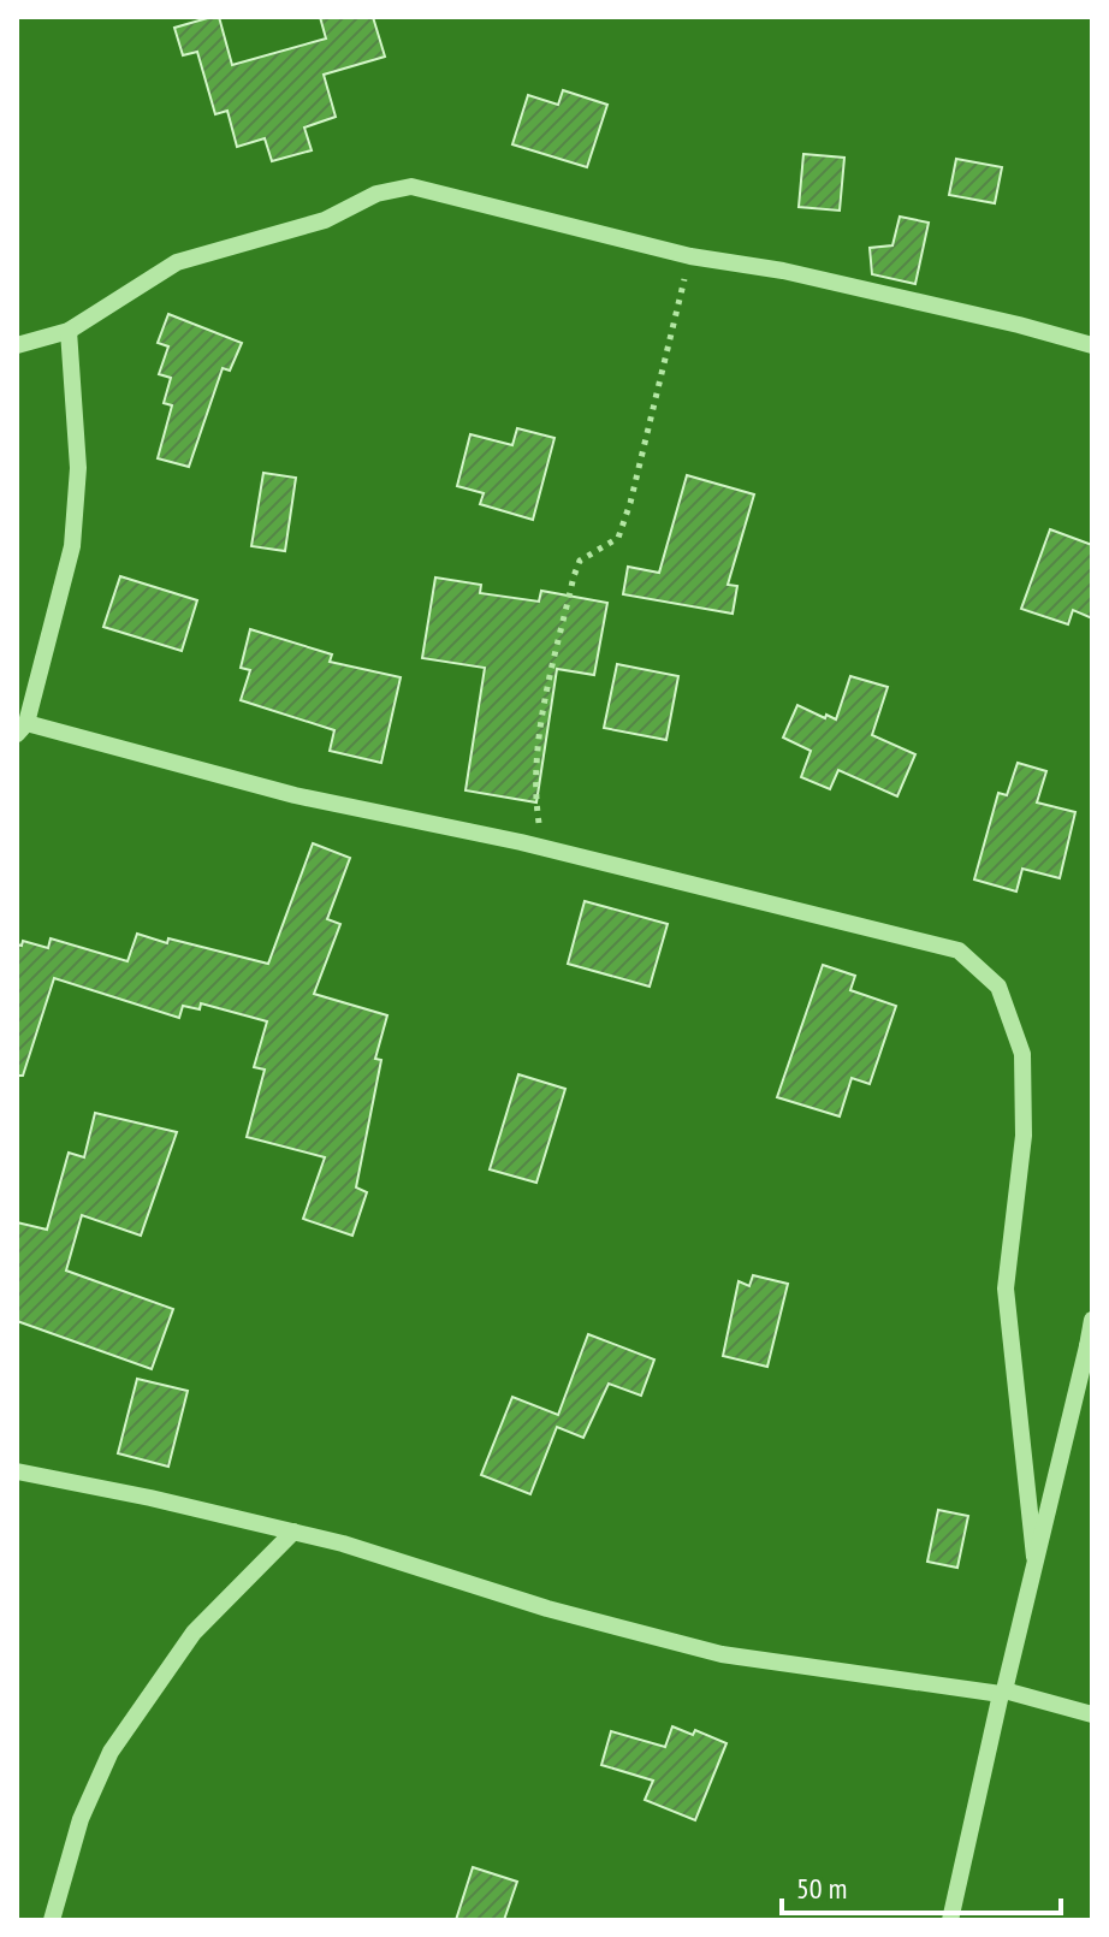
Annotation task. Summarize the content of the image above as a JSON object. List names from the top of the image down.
{
  "scale_bar": "50 m"
}
